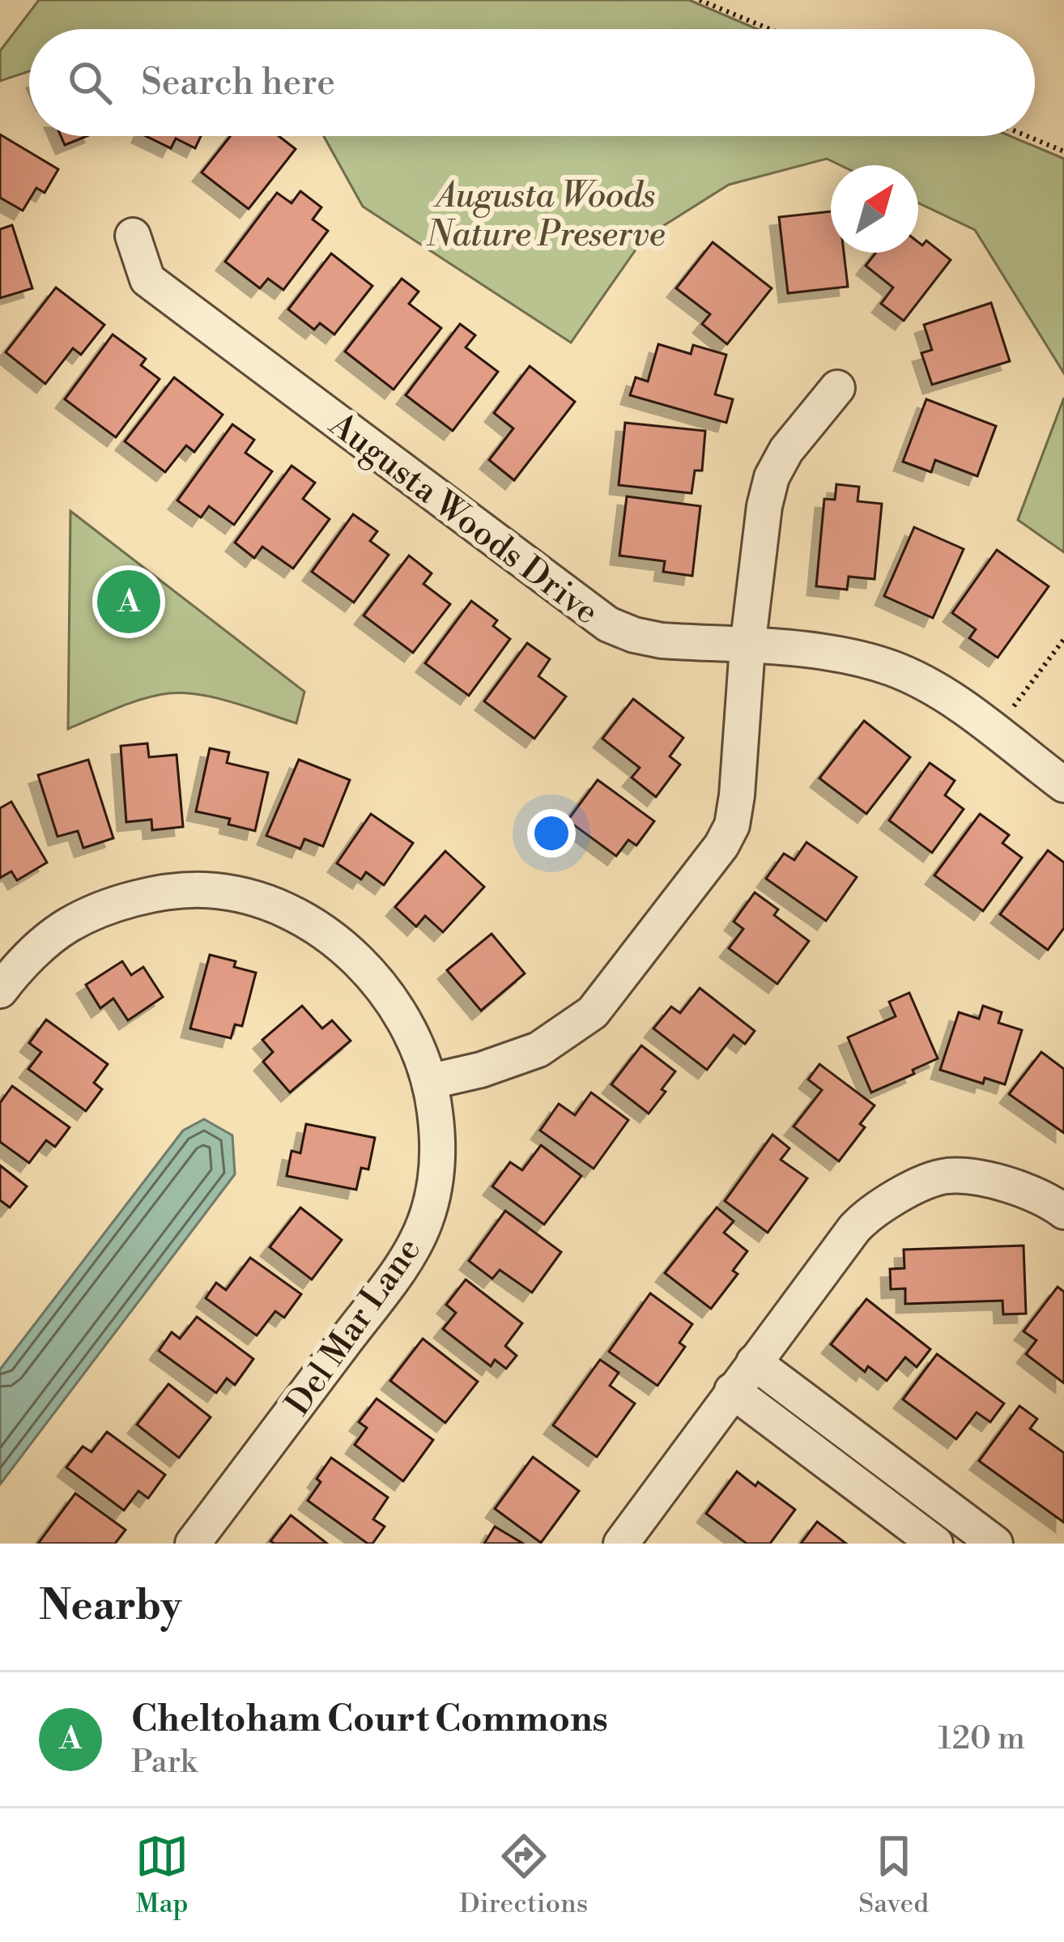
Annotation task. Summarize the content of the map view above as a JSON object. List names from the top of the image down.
{
  "streets": {
    "street": ["Augusta Woods Drive", "Del Mar Lane"]
  },
  "parks": ["Augusta Woods Nature Preserve"],
  "north": "top right",
  "page": {
    "search": "Search here",
    "pins": "A",
    "heading": "Nearby",
    "list": [
      {
        "mark": "A",
        "name": "Cheltoham Court Commons",
        "note": "Park",
        "value": "120 m"
      }
    ],
    "nav": ["Map", "Directions", "Saved"]
  }
}
